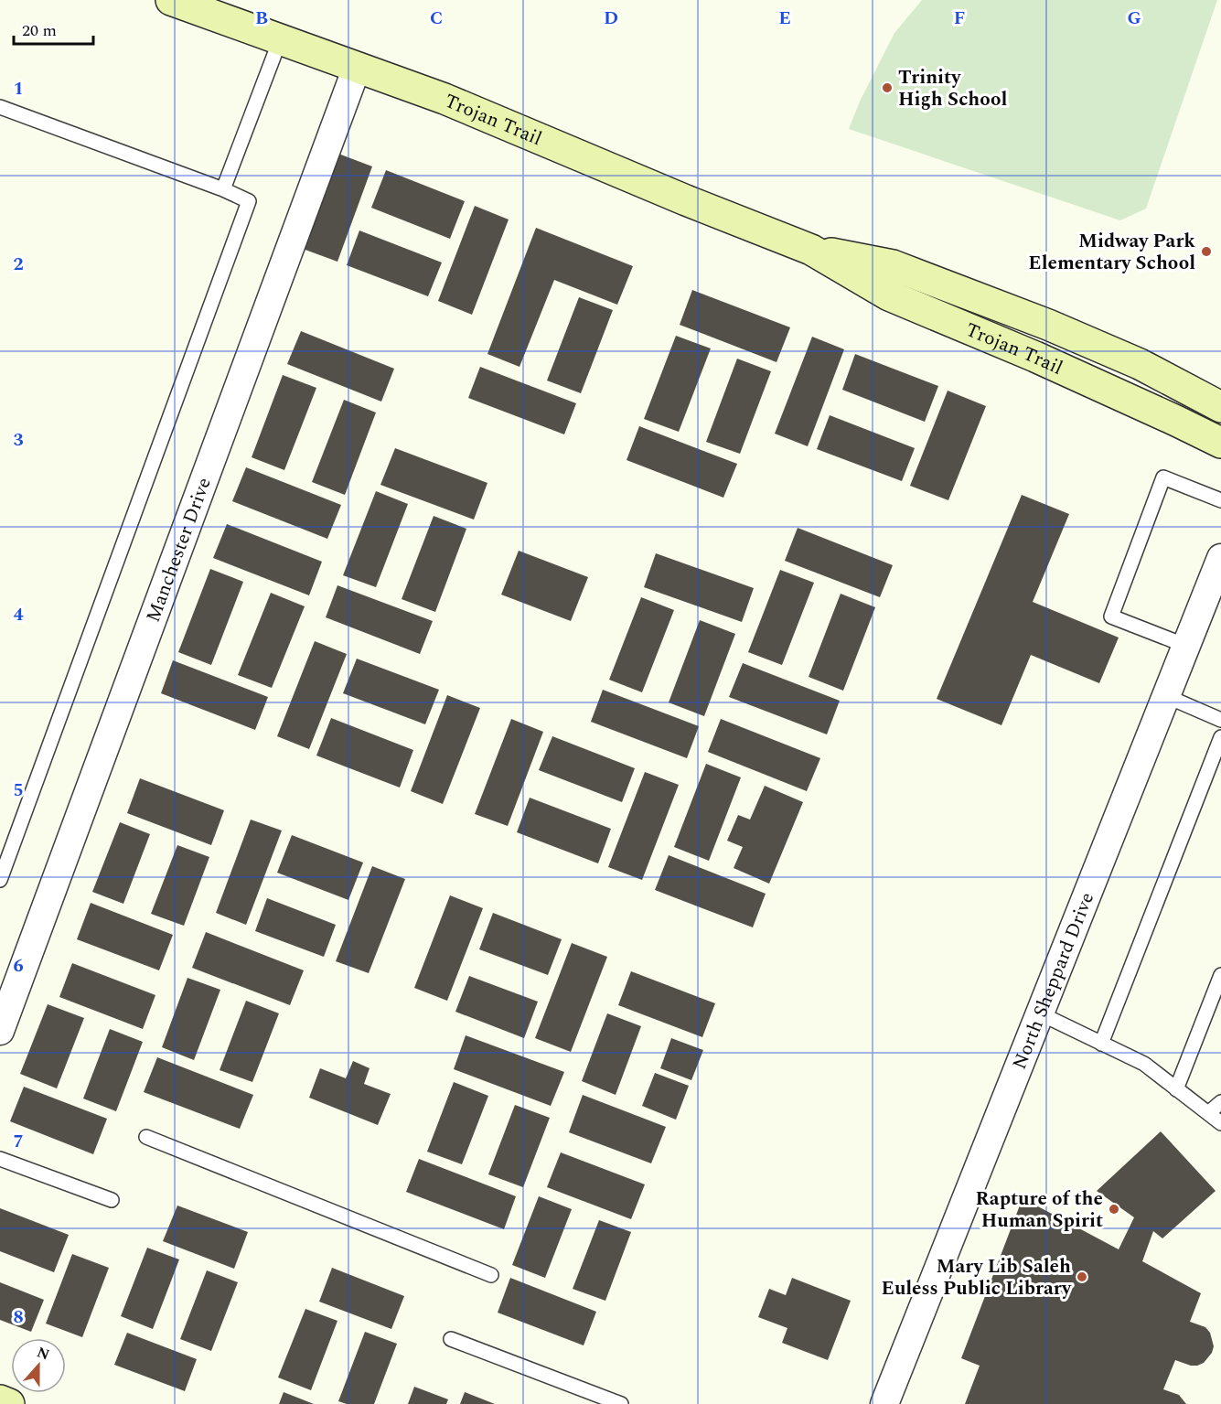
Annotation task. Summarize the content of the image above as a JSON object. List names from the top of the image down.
{
  "streets": {
    "street": ["Trojan Trail", "Manchester Drive", "North Sheppard Drive"]
  },
  "crossings": [
    ["Trojan Trail", "Manchester Drive"]
  ],
  "places": [
    "Trinity High School",
    "Midway Park Elementary School",
    "Rapture of the Human Spirit",
    "Mary Lib Saleh Euless Public Library"
  ],
  "scale_bar": "20 m",
  "north": "top",
  "grid": {
    "columns": [
      "B",
      "C",
      "D",
      "E",
      "F",
      "G"
    ],
    "rows": [
      "1",
      "2",
      "3",
      "4",
      "5",
      "6",
      "7",
      "8"
    ]
  }
}
